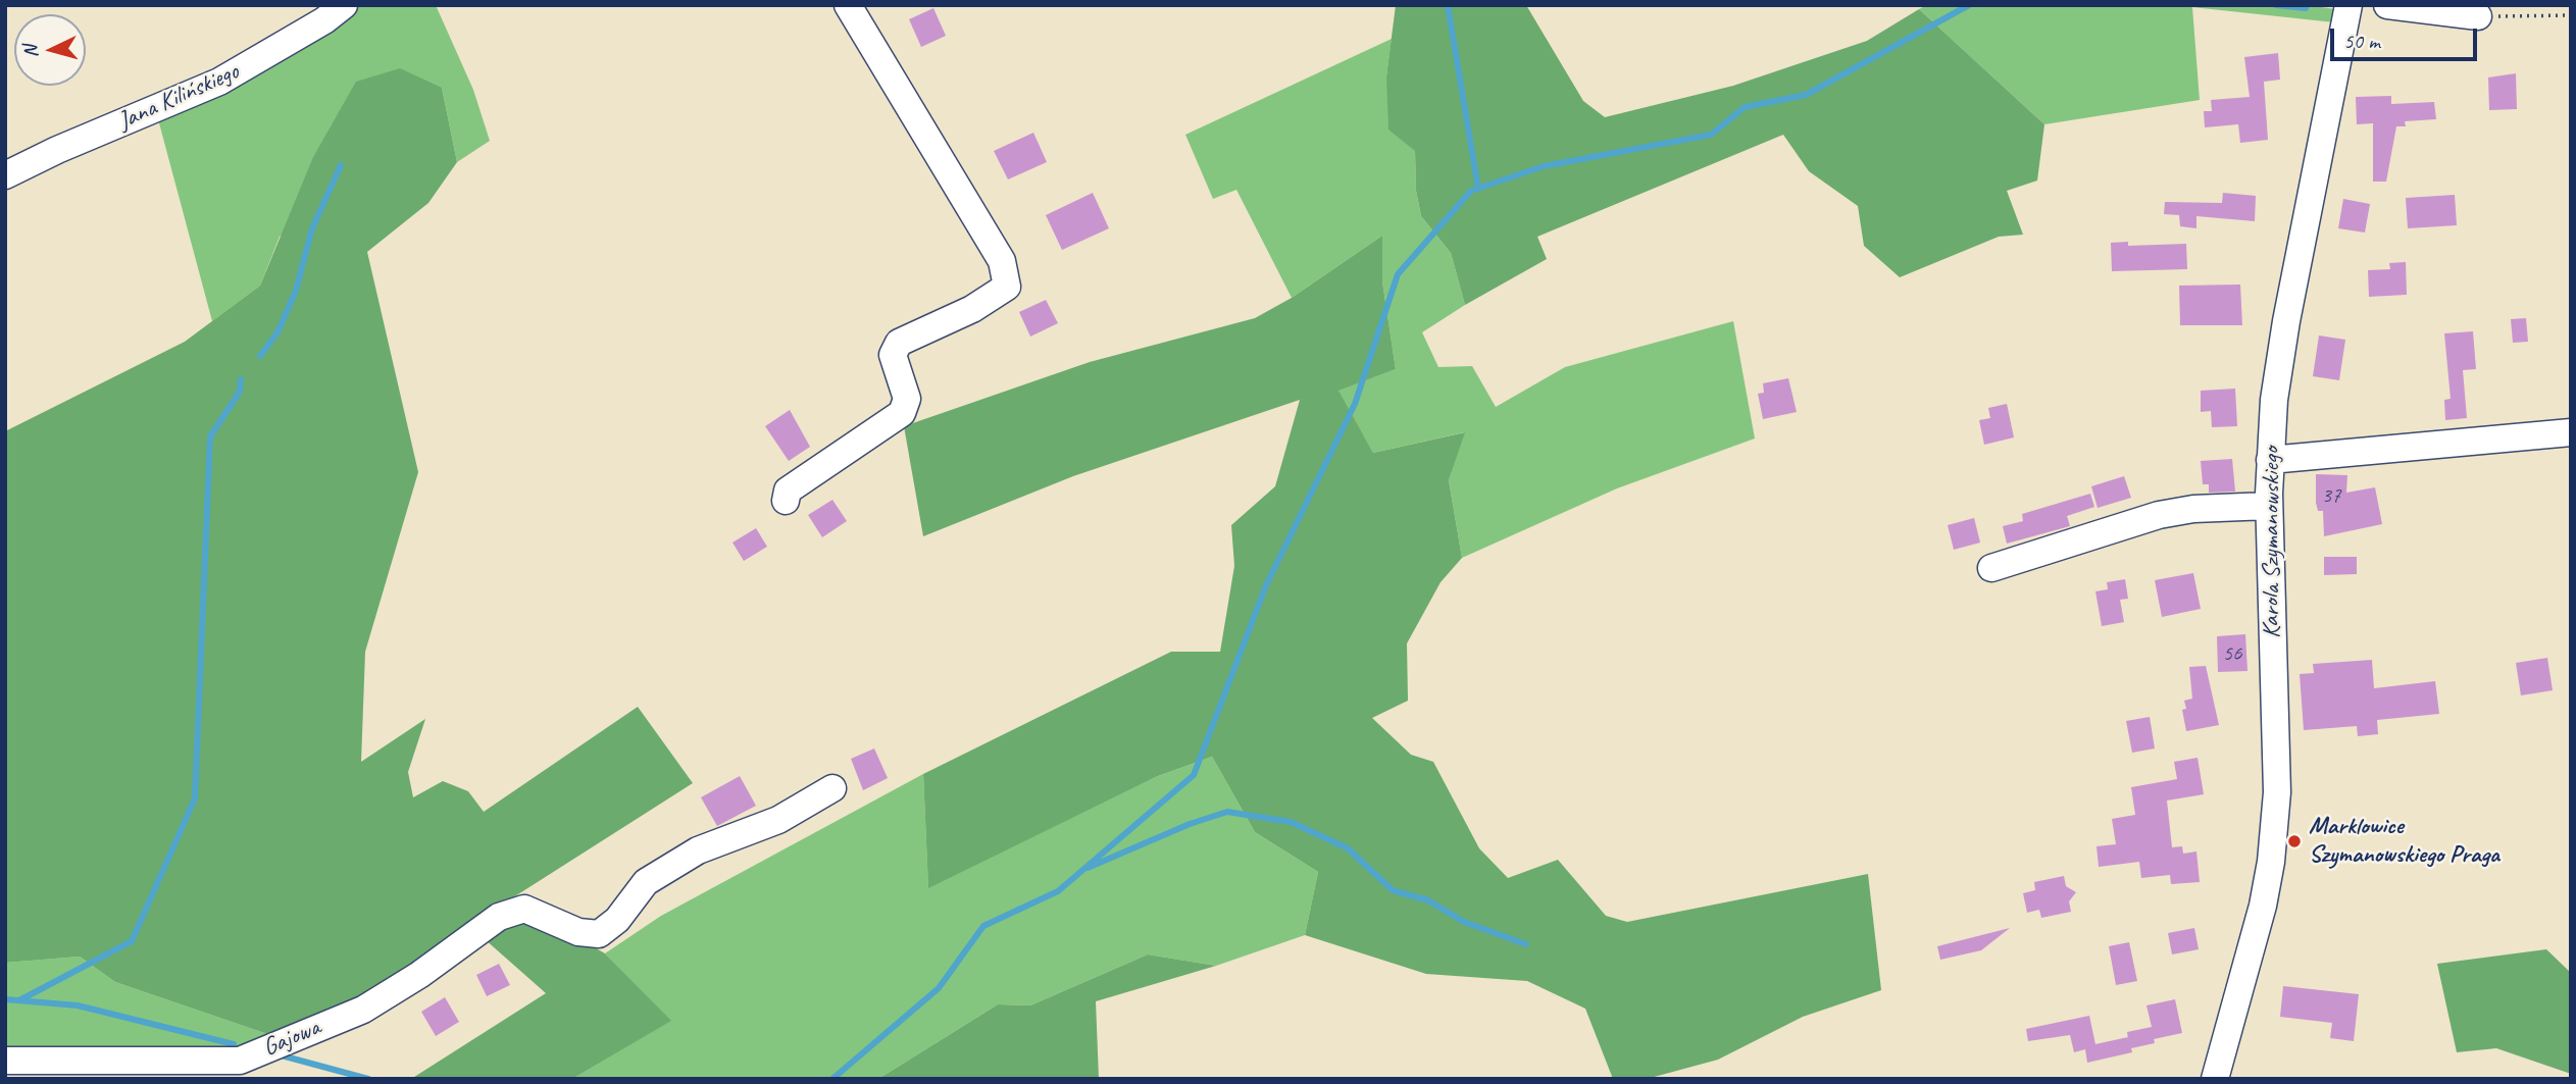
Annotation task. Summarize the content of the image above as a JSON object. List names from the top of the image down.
{
  "streets": {
    "street": ["Jana Kilińskiego", "Karola Szymanowskiego", "Gajowa"]
  },
  "places": ["Marklowice Szymanowskiego Praga"],
  "house_numbers": ["37", "56"],
  "scale_bar": "50 m",
  "north": "left"
}
